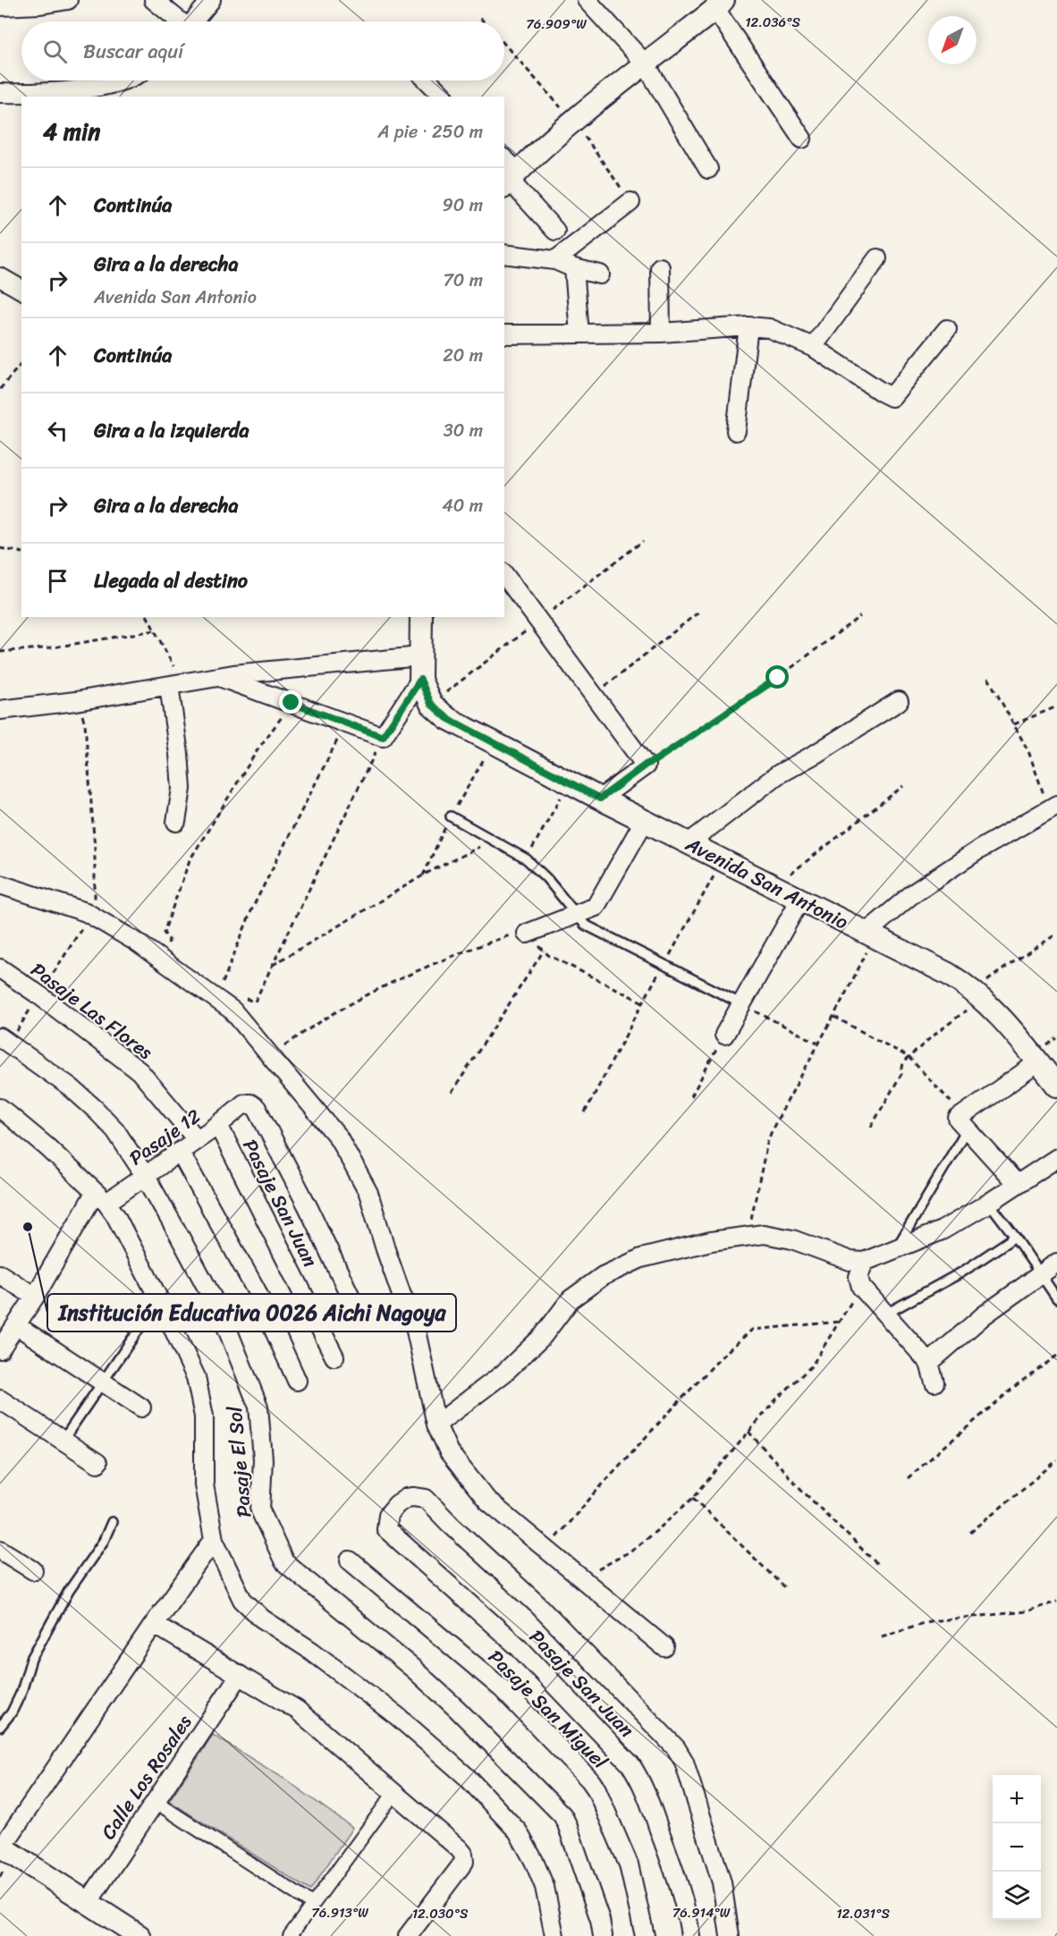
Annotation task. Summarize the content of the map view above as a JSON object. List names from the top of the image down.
{
  "streets": {
    "street": [
      "Avenida San Antonio",
      "Pasaje Las Flores",
      "Pasaje 12",
      "Pasaje San Juan",
      "Pasaje El Sol",
      "Pasaje San Miguel",
      "Calle Los Rosales"
    ]
  },
  "crossings": [
    ["Pasaje Las Flores", "Pasaje 12"],
    ["Pasaje 12", "Pasaje San Juan"],
    ["Pasaje 12", "Pasaje El Sol"]
  ],
  "places": ["Institución Educativa 0026 Aichi Nagoya"],
  "north": "bottom left",
  "page": {
    "search": "Buscar aquí",
    "heading": ["4 min", "A pie · 250 m"],
    "list": [
      ["Continúa", "90 m"],
      ["Gira a la derecha", "Avenida San Antonio", "70 m"],
      ["Continúa", "20 m"],
      ["Gira a la izquierda", "30 m"],
      ["Gira a la derecha", "40 m"],
      "Llegada al destino"
    ],
    "map_buttons": ["+", "−"]
  },
  "coordinates": [
    "12.036°S",
    "76.909°W",
    "76.913°W",
    "76.914°W",
    "12.030°S",
    "12.031°S"
  ]
}
